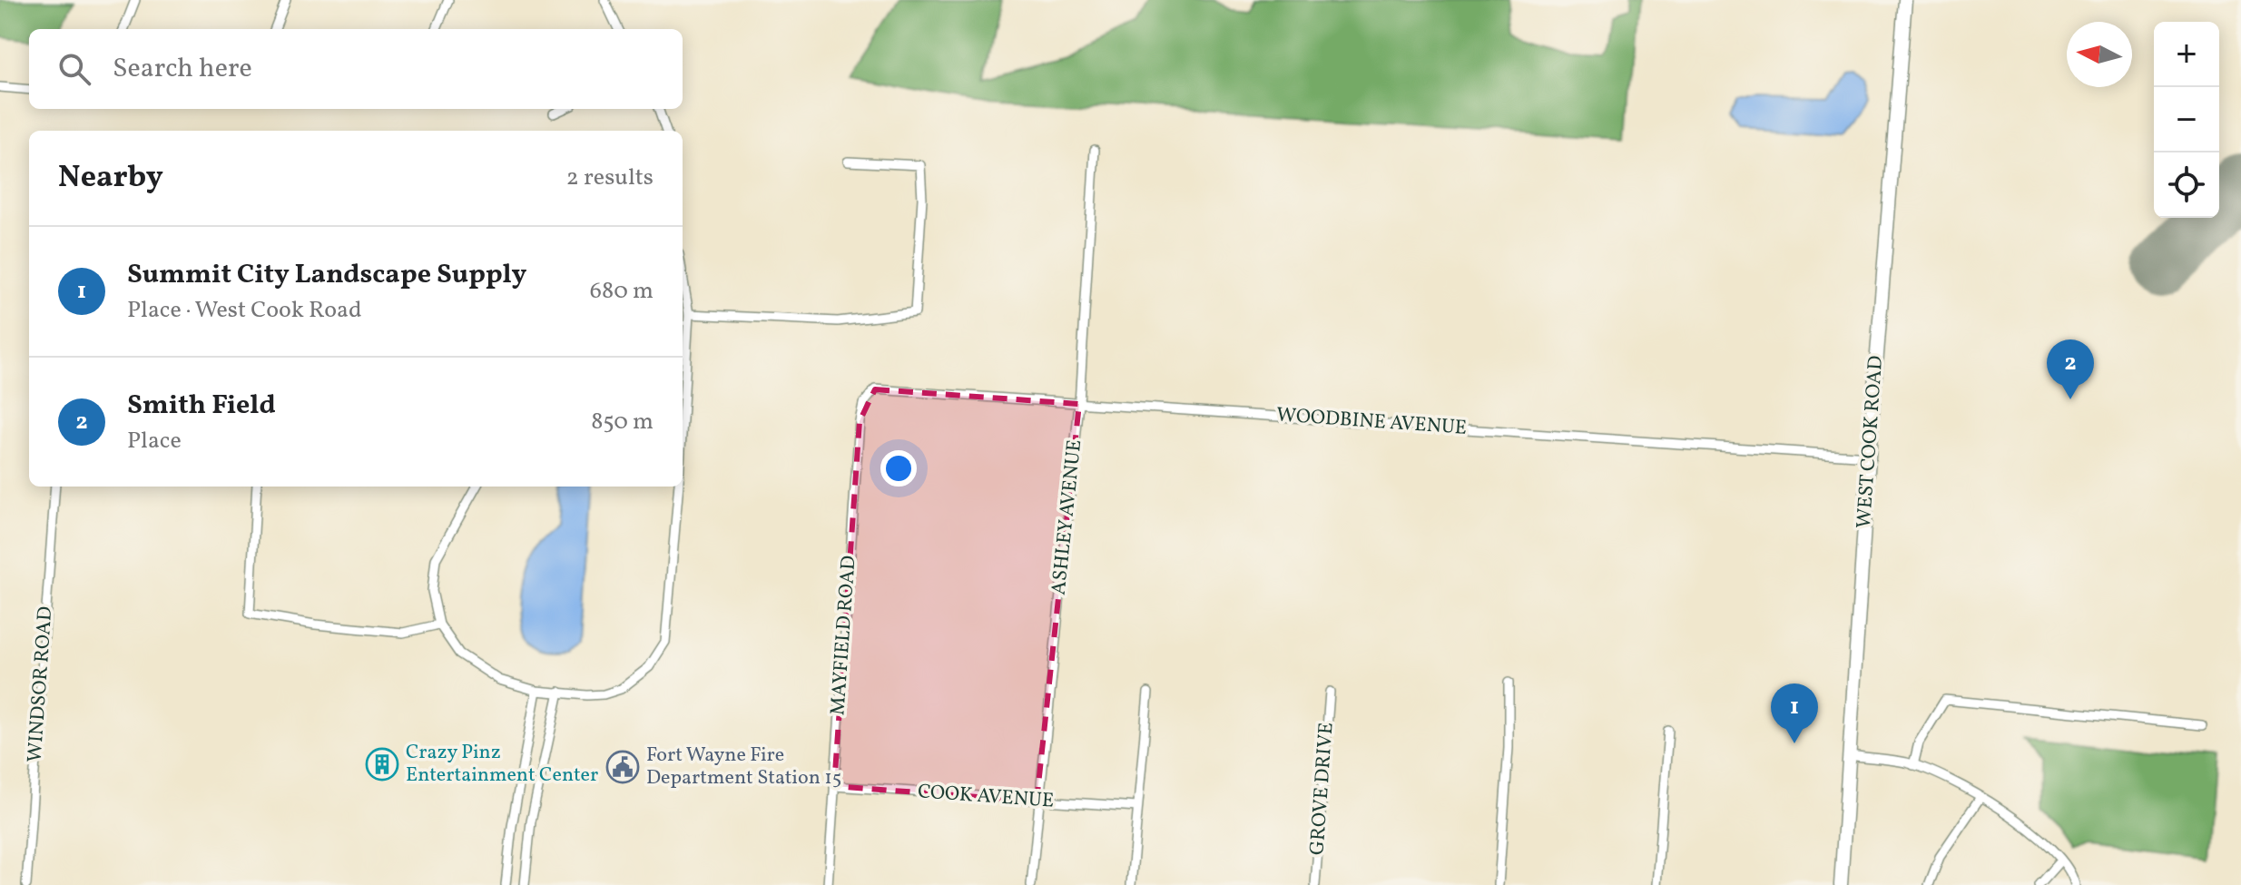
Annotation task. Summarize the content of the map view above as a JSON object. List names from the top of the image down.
{
  "streets": {
    "main road": ["WEST COOK ROAD"],
    "street": [
      "WOODBINE AVENUE",
      "ASHLEY AVENUE",
      "MAYFIELD ROAD",
      "WINDSOR ROAD",
      "GROVE DRIVE",
      "COOK AVENUE"
    ]
  },
  "crossings": [
    ["WOODBINE AVENUE", "WEST COOK ROAD"],
    ["WOODBINE AVENUE", "ASHLEY AVENUE"],
    ["WOODBINE AVENUE", "MAYFIELD ROAD"],
    ["ASHLEY AVENUE", "COOK AVENUE"],
    ["MAYFIELD ROAD", "COOK AVENUE"]
  ],
  "places": {
    "building": ["Crazy Pinz Entertainment Center"],
    "public building": ["Fort Wayne Fire Department Station 15"]
  },
  "north": "left",
  "page": {
    "map_buttons": ["+", "−"],
    "search": "Search here",
    "heading": ["Nearby", "2 results"],
    "list": [
      {
        "mark": "1",
        "name": "Summit City Landscape Supply",
        "note": "Place · West Cook Road",
        "value": "680 m"
      },
      {
        "mark": "2",
        "name": "Smith Field",
        "note": "Place",
        "value": "850 m"
      }
    ],
    "pins": ["2", "1"]
  }
}
